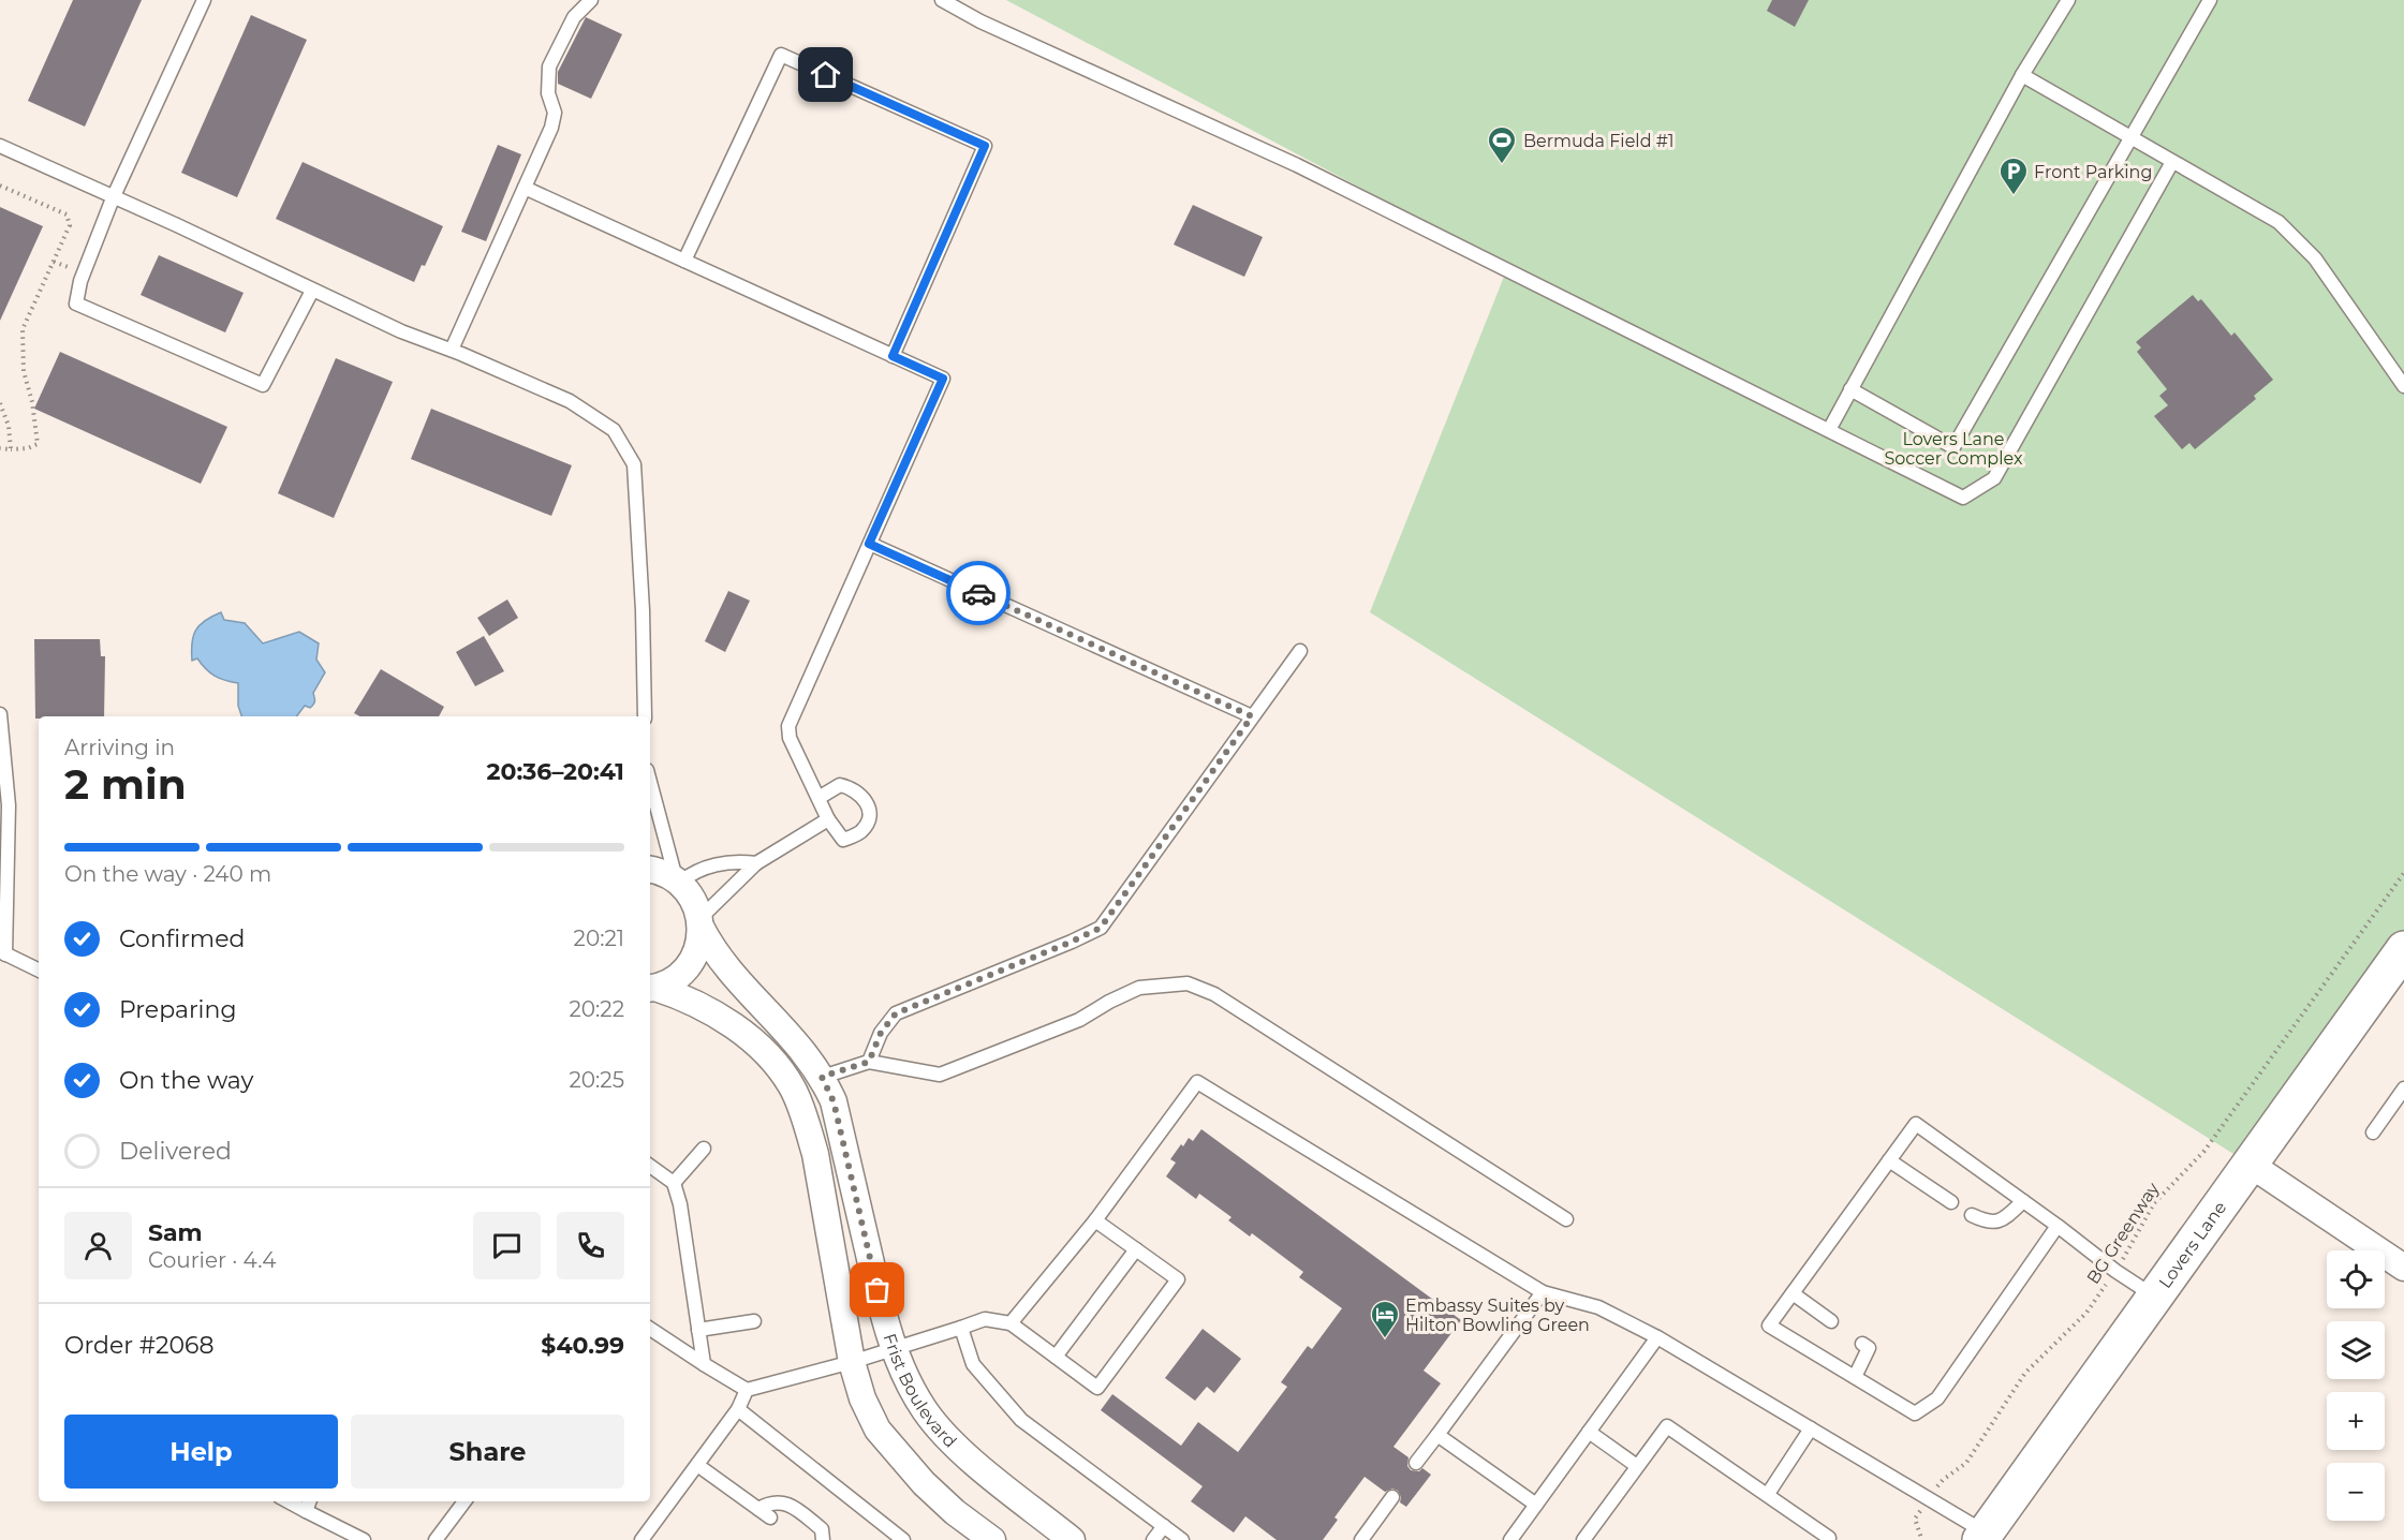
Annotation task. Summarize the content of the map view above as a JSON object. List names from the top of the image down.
{
  "streets": {
    "main road": ["Lovers Lane"],
    "street": ["Frist Boulevard"],
    "path": ["BG Greenway"]
  },
  "parks": ["Lovers Lane Soccer Complex"],
  "places": {
    "sports": ["Bermuda Field #1"],
    "parking": ["Front Parking"],
    "hotel": ["Embassy Suites by Hilton Bowling Green"]
  },
  "page": {
    "heading": ["2 min", "Arriving in", "20:36–20:41"],
    "panel": [
      "Sam",
      "Courier · 4.4",
      "Order #2068",
      "$40.99"
    ],
    "bar": "On the way · 240 m",
    "list": [
      ["Confirmed", "20:21"],
      ["Preparing", "20:22"],
      ["On the way", "20:25"],
      "Delivered"
    ],
    "map_buttons": ["+", "−"],
    "buttons": ["Help", "Share"]
  }
}
